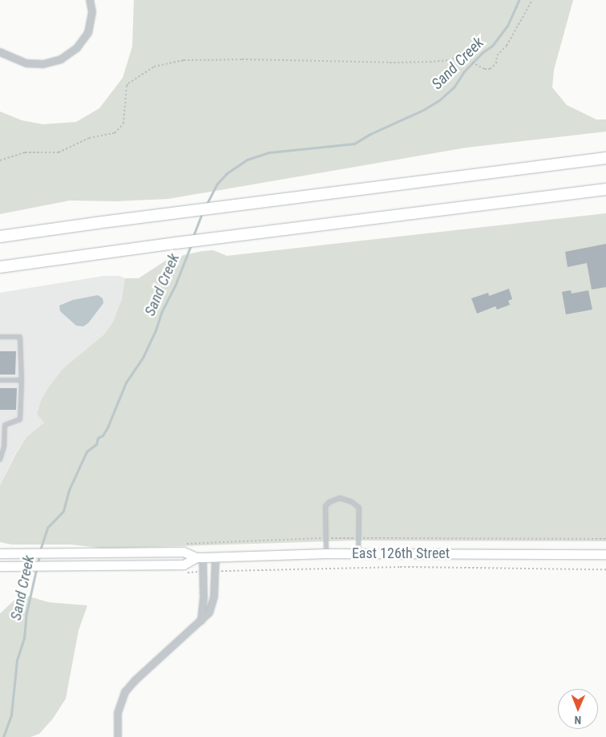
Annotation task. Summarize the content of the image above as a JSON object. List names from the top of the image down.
{
  "streets": {
    "main road": ["East 126th Street"]
  },
  "water": ["Sand Creek"],
  "north": "bottom"
}
